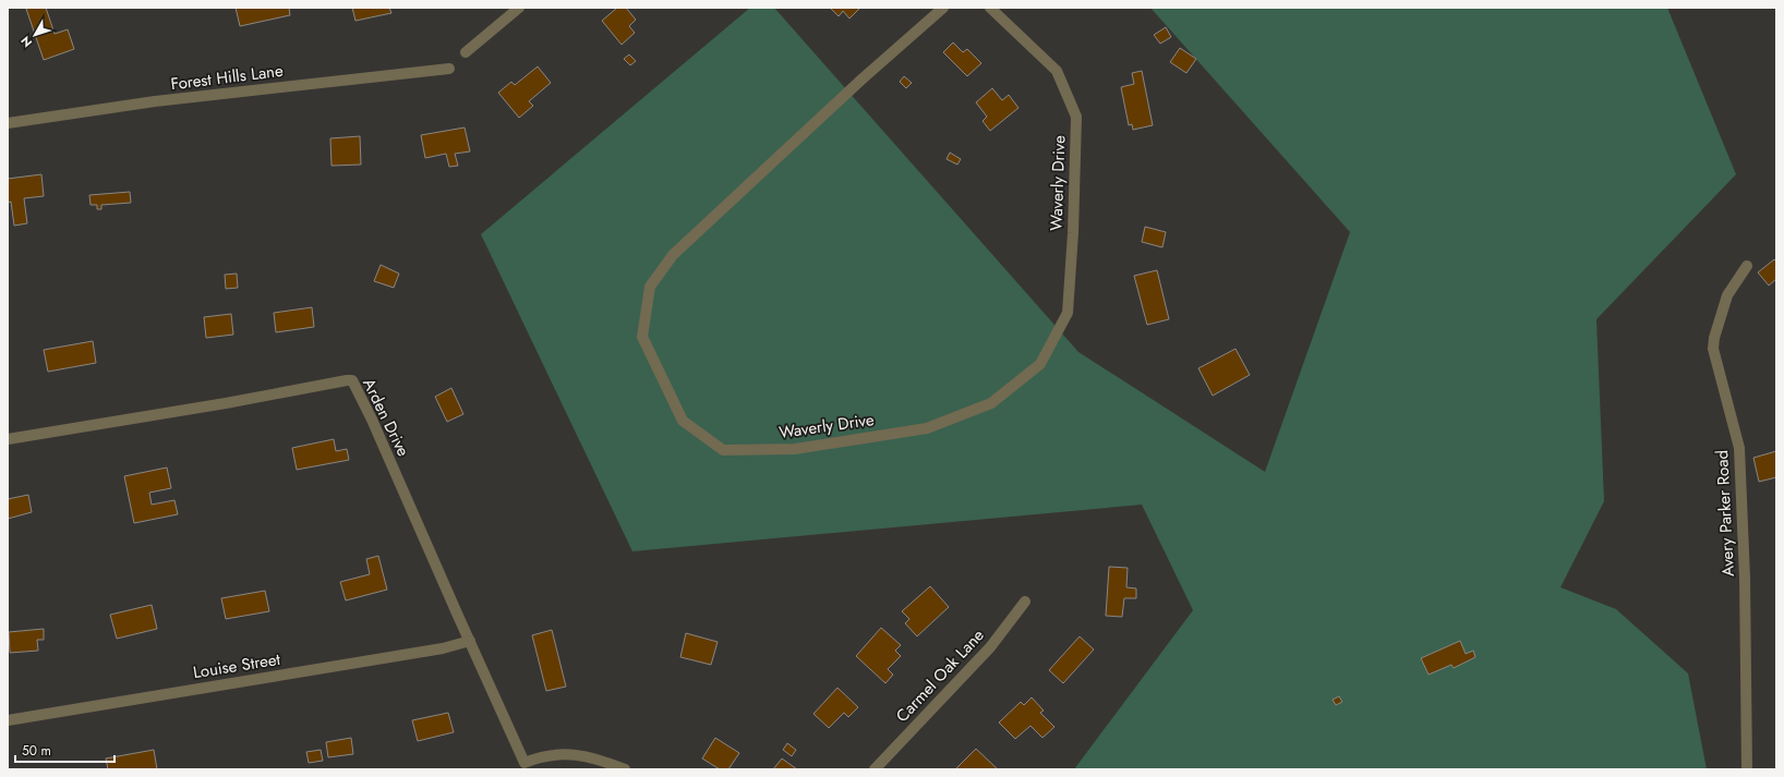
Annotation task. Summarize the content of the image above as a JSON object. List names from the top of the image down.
{
  "streets": {
    "street": [
      "Forest Hills Lane",
      "Waverly Drive",
      "Arden Drive",
      "Avery Parker Road",
      "Louise Street",
      "Carmel Oak Lane"
    ]
  },
  "crossings": [
    ["Arden Drive", "Louise Street"]
  ],
  "scale_bar": "50 m",
  "north": "bottom left"
}
